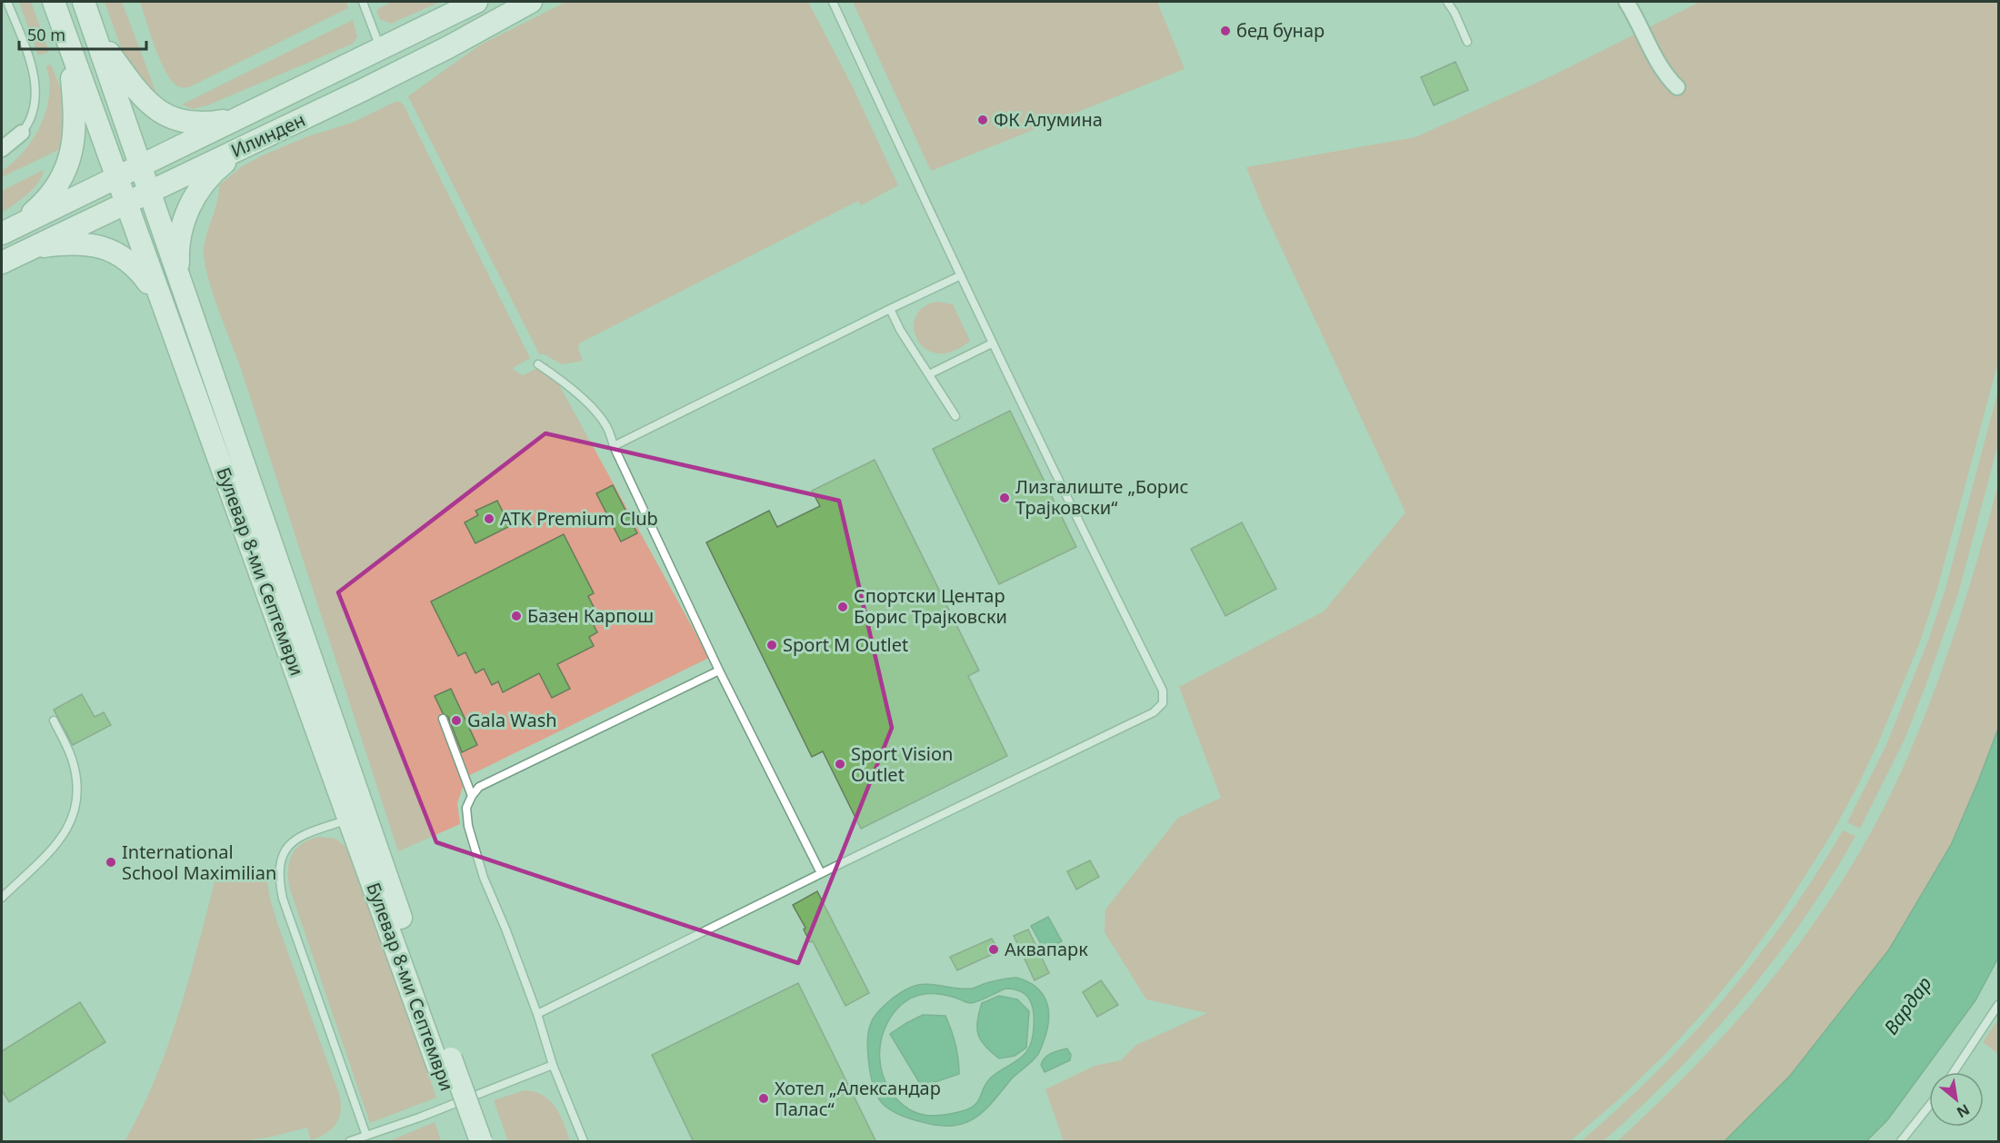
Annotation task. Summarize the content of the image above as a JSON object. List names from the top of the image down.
{
  "streets": {
    "street": ["Илинден", "Булевар 8-ми Септември"]
  },
  "crossings": [
    ["Илинден", "Булевар 8-ми Септември"]
  ],
  "water": ["Вардар"],
  "places": [
    "бед бунар",
    "ФК Алумина",
    "Лизгалиште „Борис Трајковски“",
    "ATK Premium Club",
    "Спортски Центар Борис Трајковски",
    "Базен Карпош",
    "Sport M Outlet",
    "Gala Wash",
    "Sport Vision Outlet",
    "International School Maximilian",
    "Аквапарк",
    "Хотел „Александар Палас“"
  ],
  "scale_bar": "50 m",
  "north": "bottom right"
}
